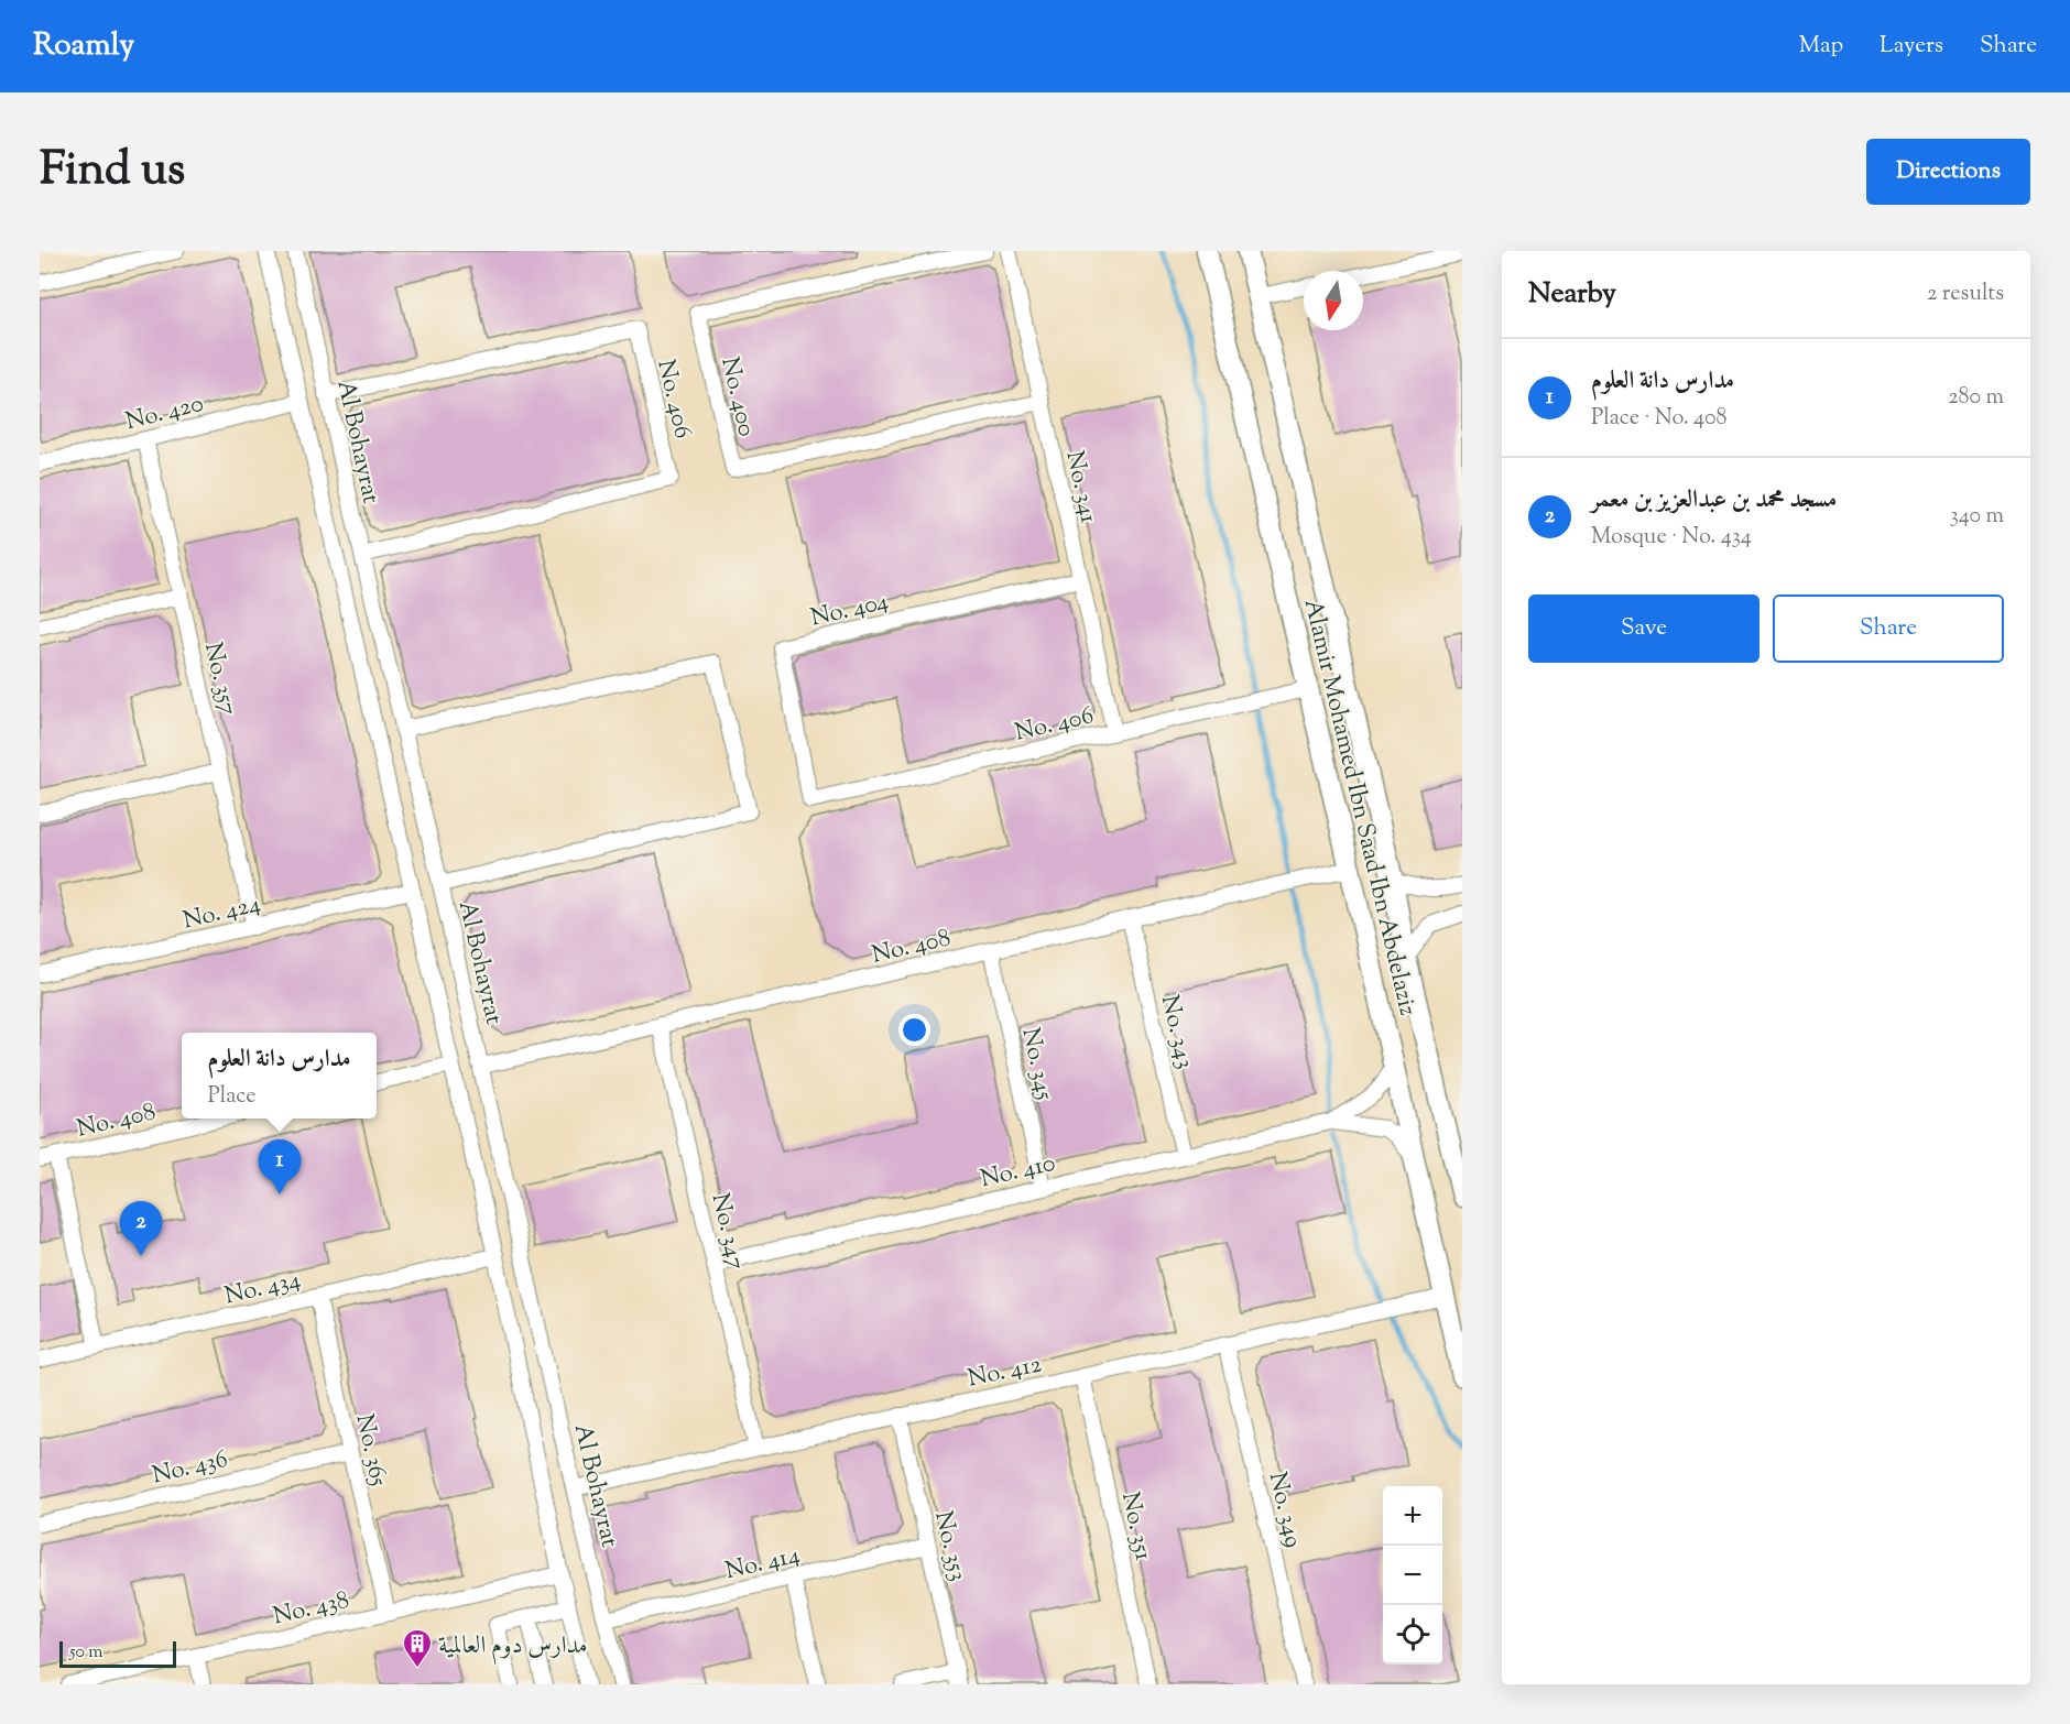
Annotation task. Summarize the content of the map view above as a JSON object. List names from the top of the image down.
{
  "streets": {
    "main road": ["Alamir Mohamed Ibn Saad Ibn Abdelaziz"],
    "street": [
      "No. 400",
      "No. 406",
      "No. 420",
      "Al Bohayrat",
      "No. 341",
      "No. 404",
      "No. 357",
      "No. 424",
      "No. 408",
      "No. 343",
      "No. 345",
      "No. 410",
      "No. 347",
      "No. 434",
      "No. 412",
      "No. 365",
      "No. 436",
      "No. 349",
      "No. 351",
      "No. 353",
      "No. 414",
      "No. 438"
    ]
  },
  "crossings": [
    ["No. 400", "No. 341"],
    ["No. 406", "Al Bohayrat"],
    ["No. 406", "No. 341"],
    ["No. 406", "No. 404"],
    ["No. 406", "Alamir Mohamed Ibn Saad Ibn Abdelaziz"],
    ["No. 420", "Al Bohayrat"],
    ["No. 420", "No. 357"],
    ["Al Bohayrat", "No. 424"],
    ["Al Bohayrat", "No. 408"],
    ["Al Bohayrat", "No. 434"],
    ["Al Bohayrat", "No. 412"],
    ["Al Bohayrat", "No. 414"],
    ["Al Bohayrat", "No. 438"],
    ["No. 341", "No. 404"],
    ["No. 357", "No. 424"],
    ["Alamir Mohamed Ibn Saad Ibn Abdelaziz", "No. 408"],
    ["Alamir Mohamed Ibn Saad Ibn Abdelaziz", "No. 412"],
    ["No. 408", "No. 343"],
    ["No. 408", "No. 345"],
    ["No. 408", "No. 347"],
    ["No. 343", "No. 410"],
    ["No. 345", "No. 410"],
    ["No. 410", "No. 347"],
    ["No. 347", "No. 412"],
    ["No. 434", "No. 365"],
    ["No. 412", "No. 349"],
    ["No. 412", "No. 351"],
    ["No. 412", "No. 353"],
    ["No. 365", "No. 436"],
    ["No. 365", "No. 438"],
    ["No. 353", "No. 414"]
  ],
  "places": {
    "building": ["مدارس دوم العالمية"]
  },
  "scale_bar": "50 m",
  "north": "bottom",
  "page": {
    "header": "Roamly",
    "nav": ["Map", "Layers", "Share"],
    "title": "Find us",
    "buttons": [
      "Directions",
      ["Save", "Share"]
    ],
    "heading": ["Nearby", "2 results"],
    "list": [
      {
        "mark": "1",
        "name": "مدارس دانة العلوم",
        "note": "Place · No. 408",
        "value": "280 m"
      },
      {
        "mark": "2",
        "name": "مسجد محمد بن عبدالعزيز بن معمر",
        "note": "Mosque · No. 434",
        "value": "340 m"
      }
    ],
    "popup": ["مدارس دانة العلوم", "Place"],
    "pins": ["1", "2"],
    "map_buttons": ["+", "−"],
    "scale": "50 m"
  }
}
